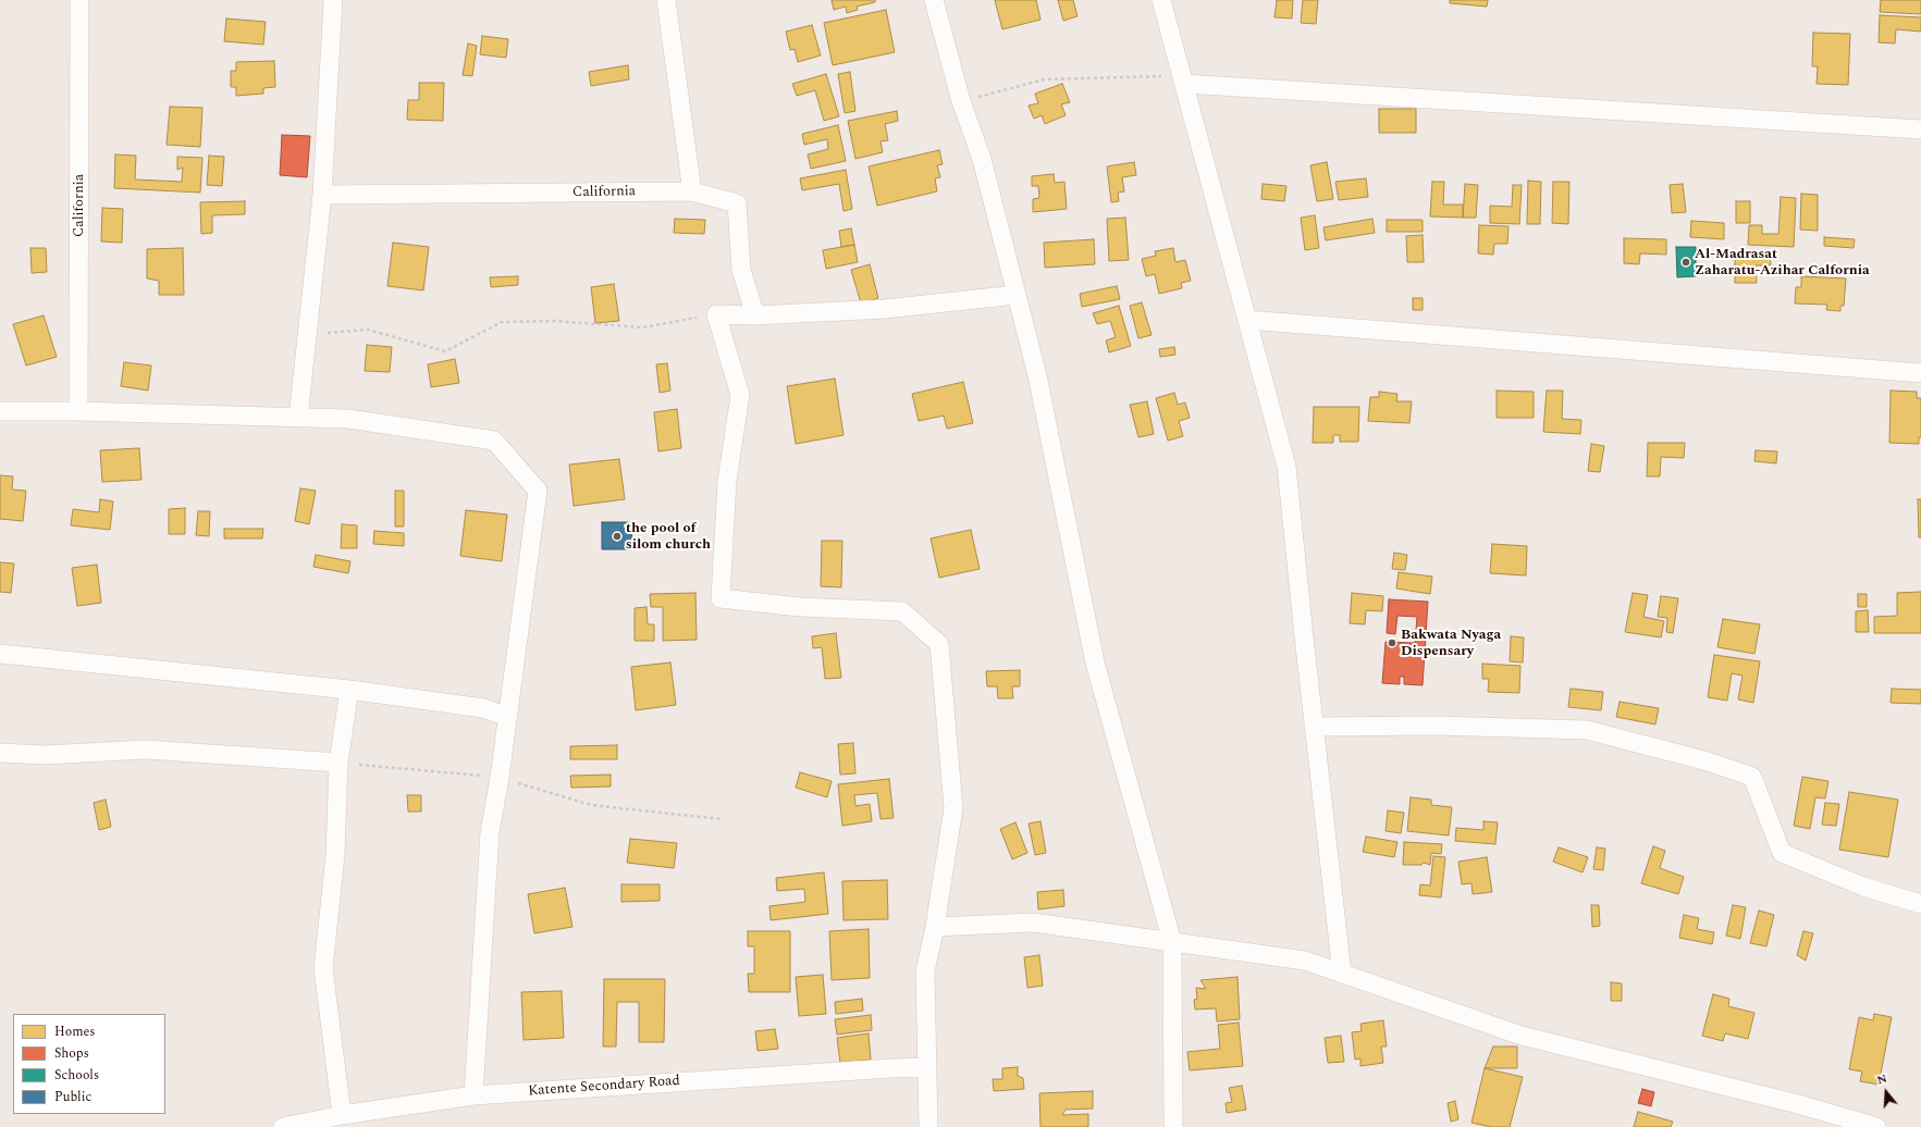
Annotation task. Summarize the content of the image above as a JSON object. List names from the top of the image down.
{
  "streets": {
    "street": ["California", "Katente Secondary Road"]
  },
  "places": ["Al-Madrasat Zaharatu-Azihar Calfornia", "the pool of silom church", "Bakwata Nyaga Dispensary"],
  "legend": [
    "Homes",
    "Shops",
    "Schools",
    "Public"
  ],
  "north": "top"
}
